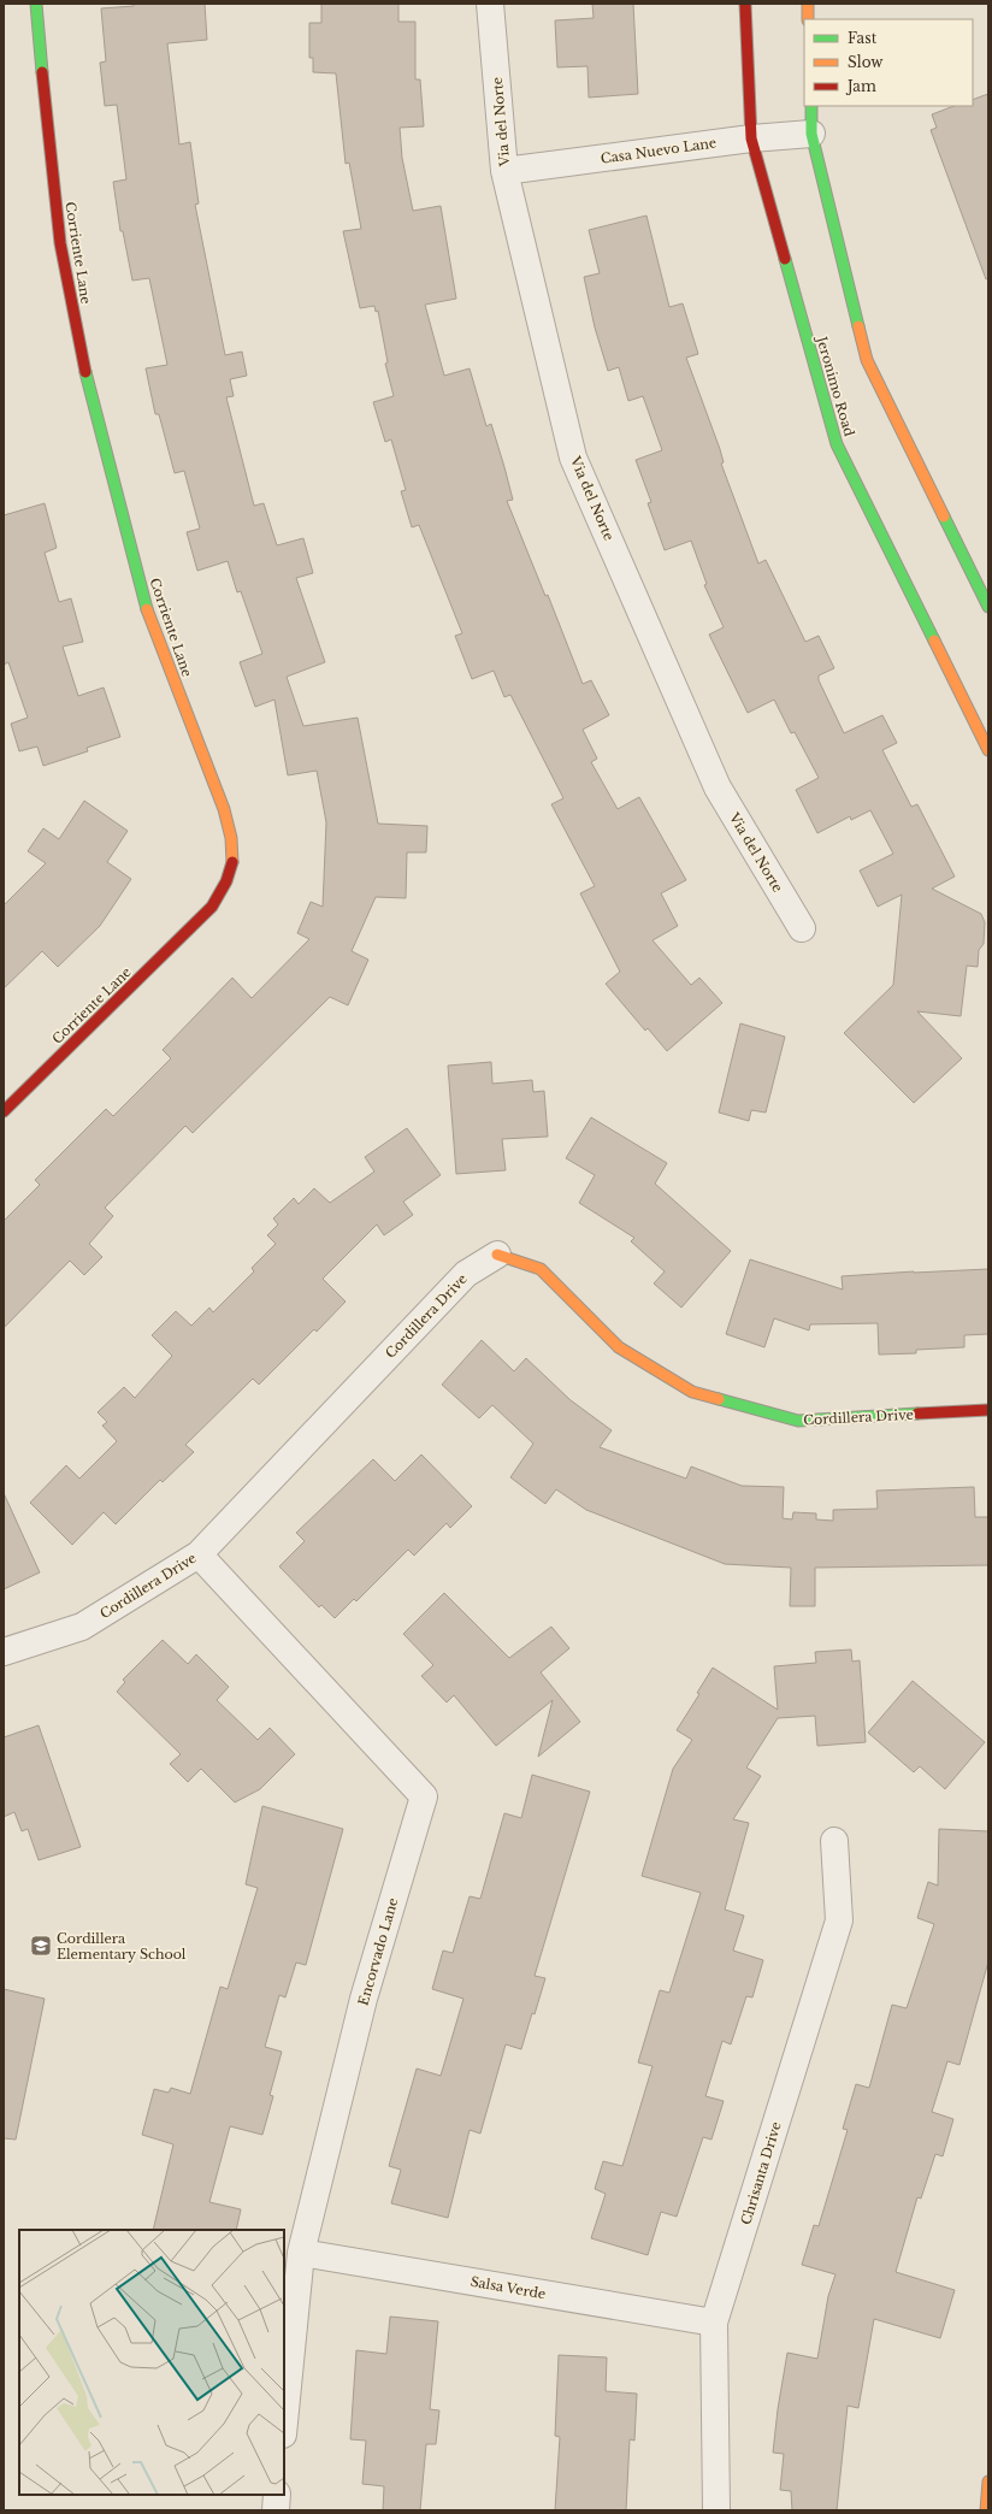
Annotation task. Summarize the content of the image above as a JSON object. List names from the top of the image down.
{
  "streets": {
    "street": [
      "Via del Norte",
      "Casa Nuevo Lane",
      "Corriente Lane",
      "Jeronimo Road",
      "Cordillera Drive",
      "Encorvado Lane",
      "Chrisanta Drive",
      "Salsa Verde"
    ]
  },
  "crossings": [
    ["Via del Norte", "Casa Nuevo Lane"],
    ["Casa Nuevo Lane", "Jeronimo Road"],
    ["Cordillera Drive", "Encorvado Lane"],
    ["Encorvado Lane", "Salsa Verde"],
    ["Chrisanta Drive", "Salsa Verde"]
  ],
  "places": {
    "school or university": ["Cordillera Elementary School"]
  },
  "legend": ["Fast", "Slow", "Jam"]
}
